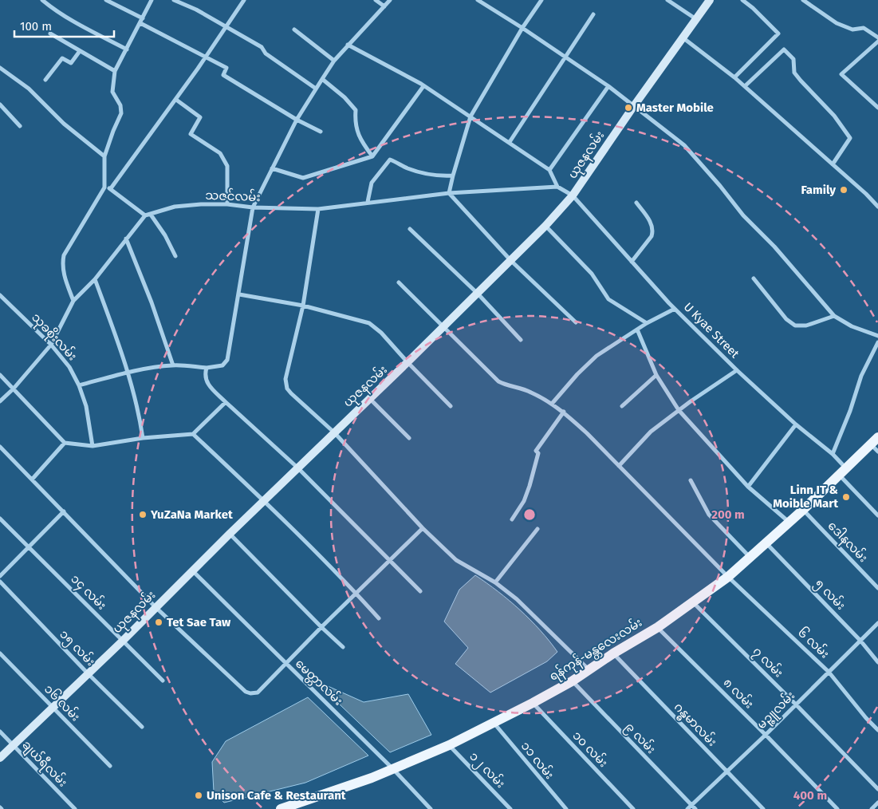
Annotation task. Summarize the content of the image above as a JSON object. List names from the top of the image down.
{
  "streets": {
    "main road": ["ရန်ကုန်-မန္တလေးလမ်း"],
    "street": [
      "ယုဇနလမ်း",
      "သဇင်လမ်း",
      "U Kyae Street",
      "သုခစိုးလမ်း",
      "ဒေါနလမ်း",
      "၁၄ လမ်း",
      "၅ လမ်း",
      "၆ လမ်း",
      "၁၅ လမ်း",
      "၇ လမ်း",
      "မေတ္တာလမ်း",
      "၈ လမ်း",
      "၁၆ လမ်း",
      "မဉ္ဇူလမ်း",
      "ဂန္ဓမာလမ်း",
      "၉ လမ်း",
      "၁၀ လမ်း",
      "၁၁ လမ်း",
      "ချယ်ရီလမ်း",
      "၁၂ လမ်း"
    ]
  },
  "crossings": [
    ["ယုဇနလမ်း", "U Kyae Street"],
    ["ယုဇနလမ်း", "၁၄ လမ်း"],
    ["ယုဇနလမ်း", "၆ လမ်း"],
    ["ယုဇနလမ်း", "၁၅ လမ်း"],
    ["ယုဇနလမ်း", "မေတ္တာလမ်း"],
    ["ယုဇနလမ်း", "၁၆ လမ်း"],
    ["ယုဇနလမ်း", "ချယ်ရီလမ်း"],
    ["သဇင်လမ်း", "U Kyae Street"],
    ["U Kyae Street", "ရန်ကုန်-မန္တလေးလမ်း"],
    ["ဒေါနလမ်း", "ရန်ကုန်-မန္တလေးလမ်း"],
    ["၅ လမ်း", "ရန်ကုန်-မန္တလေးလမ်း"],
    ["၅ လမ်း", "မဉ္ဇူလမ်း"],
    ["၆ လမ်း", "ရန်ကုန်-မန္တလေးလမ်း"],
    ["၆ လမ်း", "မဉ္ဇူလမ်း"],
    ["ရန်ကုန်-မန္တလေးလမ်း", "၇ လမ်း"],
    ["ရန်ကုန်-မန္တလေးလမ်း", "မေတ္တာလမ်း"],
    ["ရန်ကုန်-မန္တလေးလမ်း", "၈ လမ်း"],
    ["ရန်ကုန်-မန္တလေးလမ်း", "ဂန္ဓမာလမ်း"],
    ["ရန်ကုန်-မန္တလေးလမ်း", "၉ လမ်း"],
    ["ရန်ကုန်-မန္တလေးလမ်း", "၁၀ လမ်း"],
    ["ရန်ကုန်-မန္တလေးလမ်း", "၁၁ လမ်း"],
    ["ရန်ကုန်-မန္တလေးလမ်း", "၁၂ လမ်း"],
    ["၇ လမ်း", "မဉ္ဇူလမ်း"],
    ["၈ လမ်း", "မဉ္ဇူလမ်း"],
    ["မဉ္ဇူလမ်း", "ဂန္ဓမာလမ်း"],
    ["မဉ္ဇူလမ်း", "၉ လမ်း"]
  ],
  "places": [
    "Master Mobile",
    "Family",
    "Linn IT & Moible Mart",
    "YuZaNa Market",
    "Tet Sae Taw",
    "Unison Cafe & Restaurant"
  ],
  "scale_bar": "100 m",
  "rings": ["200 m", "400 m"]
}
